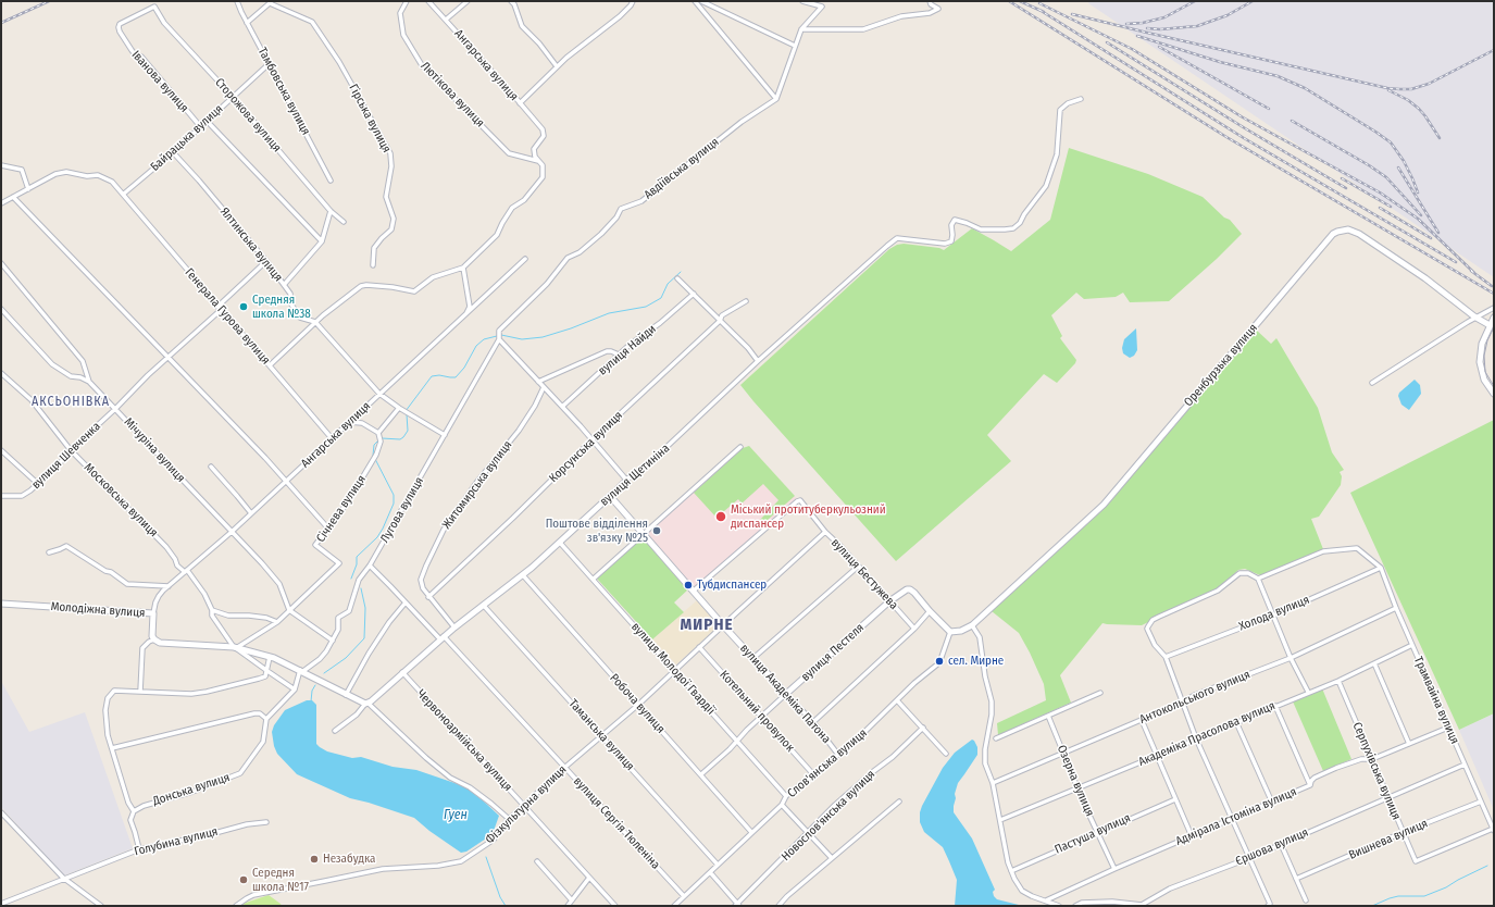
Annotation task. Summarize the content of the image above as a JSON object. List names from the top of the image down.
{
  "streets": {
    "street": [
      "Ангарська вулиця",
      "Іванова вулиця",
      "Тамбовська вулиця",
      "Лютікова вулиця",
      "Сторожова вулиця",
      "Гірська вулиця",
      "Байрацька вулиця",
      "Авдіївська вулиця",
      "Ялтинська вулиця",
      "Генерала Гурова вулиця",
      "вулиця Найди",
      "Оренбурзька вулиця",
      "Корсунська вулиця",
      "Мічуріна вулиця",
      "вулиця Шевченка",
      "вулиця Щетиніна",
      "Житомирська вулиця",
      "Московська вулиця",
      "Січнева вулиця",
      "Лугова вулиця",
      "вулиця Бестужева",
      "Молодіжна вулиця",
      "Холода вулиця",
      "вулиця Пестеля",
      "вулиця Молодої Гвардії",
      "вулиця Академіка Патона",
      "Антокольського вулиця",
      "Трамвайна вулиця",
      "Робоча вулиця",
      "Котельний провулок",
      "Академіка Прасолова вулиця",
      "Таманська вулиця",
      "Червоноармійська вулиця",
      "Слов'янська вулиця",
      "Серпухівська вулиця",
      "Озерна вулиця",
      "Донська вулиця",
      "Фізкультурна вулиця",
      "Новослов'янська вулиця",
      "Адмірала Істоміна вулиця",
      "вулиця Сергія Тюленіна",
      "Пастуша вулиця",
      "Вишнева вулиця",
      "Голубина вулиця",
      "Єршова вулиця"
    ]
  },
  "crossings": [
    ["Ангарська вулиця", "Лютікова вулиця"],
    ["Ангарська вулиця", "Ялтинська вулиця"],
    ["Ангарська вулиця", "Генерала Гурова вулиця"],
    ["Ангарська вулиця", "Мічуріна вулиця"],
    ["Ангарська вулиця", "Московська вулиця"],
    ["Ангарська вулиця", "Молодіжна вулиця"],
    ["Іванова вулиця", "Сторожова вулиця"],
    ["Іванова вулиця", "Байрацька вулиця"],
    ["Тамбовська вулиця", "Байрацька вулиця"],
    ["Сторожова вулиця", "Байрацька вулиця"],
    ["Байрацька вулиця", "Ялтинська вулиця"],
    ["Байрацька вулиця", "Генерала Гурова вулиця"],
    ["Авдіївська вулиця", "Лугова вулиця"],
    ["Ялтинська вулиця", "вулиця Шевченка"],
    ["Ялтинська вулиця", "Лугова вулиця"],
    ["Генерала Гурова вулиця", "вулиця Шевченка"],
    ["Корсунська вулиця", "Житомирська вулиця"],
    ["Мічуріна вулиця", "вулиця Шевченка"],
    ["Мічуріна вулиця", "Січнева вулиця"],
    ["вулиця Шевченка", "Московська вулиця"],
    ["вулиця Щетиніна", "Житомирська вулиця"],
    ["вулиця Щетиніна", "вулиця Молодої Гвардії"],
    ["вулиця Щетиніна", "вулиця Академіка Патона"],
    ["вулиця Щетиніна", "Робоча вулиця"],
    ["вулиця Щетиніна", "Таманська вулиця"],
    ["вулиця Щетиніна", "Червоноармійська вулиця"],
    ["вулиця Щетиніна", "вулиця Сергія Тюленіна"],
    ["Лугова вулиця", "вулиця Сергія Тюленіна"],
    ["вулиця Бестужева", "вулиця Пестеля"],
    ["вулиця Бестужева", "вулиця Академіка Патона"],
    ["вулиця Бестужева", "Фізкультурна вулиця"],
    ["Холода вулиця", "Трамвайна вулиця"],
    ["вулиця Пестеля", "вулиця Молодої Гвардії"],
    ["вулиця Пестеля", "вулиця Академіка Патона"],
    ["вулиця Пестеля", "Робоча вулиця"],
    ["вулиця Пестеля", "Котельний провулок"],
    ["вулиця Молодої Гвардії", "Слов'янська вулиця"],
    ["вулиця Молодої Гвардії", "Фізкультурна вулиця"],
    ["вулиця Академіка Патона", "Слов'янська вулиця"],
    ["вулиця Академіка Патона", "Фізкультурна вулиця"],
    ["Антокольського вулиця", "Трамвайна вулиця"],
    ["Антокольського вулиця", "Озерна вулиця"],
    ["Трамвайна вулиця", "Академіка Прасолова вулиця"],
    ["Трамвайна вулиця", "Серпухівська вулиця"],
    ["Трамвайна вулиця", "Адмірала Істоміна вулиця"],
    ["Трамвайна вулиця", "Вишнева вулиця"],
    ["Трамвайна вулиця", "Єршова вулиця"],
    ["Робоча вулиця", "Слов'янська вулиця"],
    ["Робоча вулиця", "Фізкультурна вулиця"],
    ["Котельний провулок", "Слов'янська вулиця"],
    ["Котельний провулок", "Фізкультурна вулиця"],
    ["Академіка Прасолова вулиця", "Серпухівська вулиця"],
    ["Академіка Прасолова вулиця", "Озерна вулиця"],
    ["Таманська вулиця", "Слов'янська вулиця"],
    ["Таманська вулиця", "Фізкультурна вулиця"],
    ["Червоноармійська вулиця", "Фізкультурна вулиця"],
    ["Слов'янська вулиця", "вулиця Сергія Тюленіна"],
    ["Серпухівська вулиця", "Адмірала Істоміна вулиця"],
    ["Серпухівська вулиця", "Вишнева вулиця"],
    ["Серпухівська вулиця", "Єршова вулиця"],
    ["Озерна вулиця", "Адмірала Істоміна вулиця"],
    ["Озерна вулиця", "Пастуша вулиця"],
    ["Фізкультурна вулиця", "вулиця Сергія Тюленіна"]
  ],
  "districts": ["АКСЬОНІВКА", "МИРНЕ"],
  "water": ["Гуен"],
  "places": [
    "Средняя школа №38",
    "Міський протитуберкульозний диспансер",
    "Поштове відділення зв'язку №25",
    "Тубдиспансер",
    "сел. Мирне",
    "Незабудка",
    "Середня школа №17"
  ]
}
